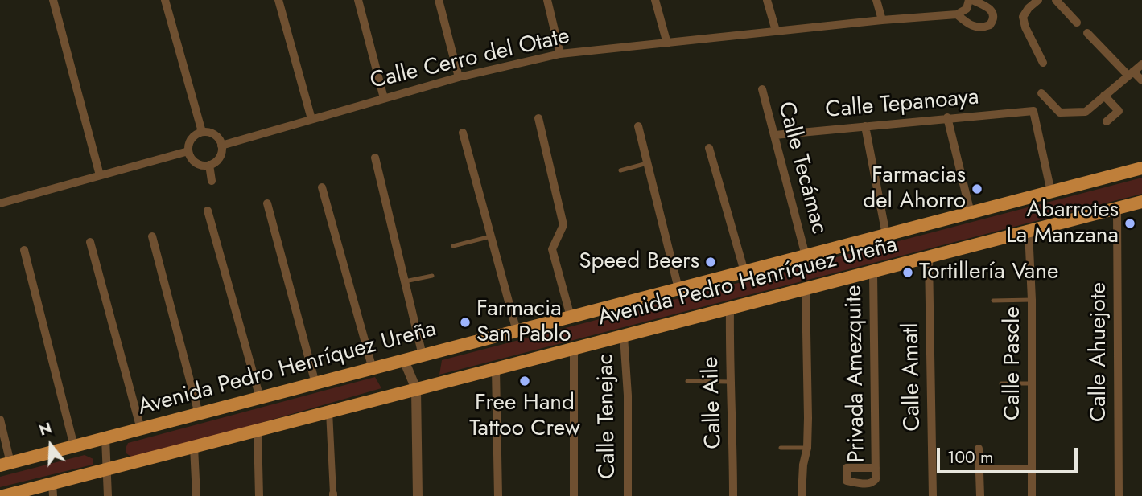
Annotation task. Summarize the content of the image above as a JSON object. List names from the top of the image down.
{
  "streets": {
    "main road": ["Avenida Pedro Henríquez Ureña"],
    "street": [
      "Calle Cerro del Otate",
      "Calle Tepanoaya",
      "Calle Tecámac",
      "Calle Ahuejote",
      "Calle Pascle",
      "Privada Amezquite",
      "Calle Amatl",
      "Calle Aile",
      "Calle Tenejac"
    ]
  },
  "crossings": [
    ["Calle Tepanoaya", "Calle Tecámac"],
    ["Calle Tepanoaya", "Avenida Pedro Henríquez Ureña"],
    ["Calle Tecámac", "Avenida Pedro Henríquez Ureña"],
    ["Avenida Pedro Henríquez Ureña", "Calle Ahuejote"],
    ["Avenida Pedro Henríquez Ureña", "Calle Pascle"],
    ["Avenida Pedro Henríquez Ureña", "Privada Amezquite"],
    ["Avenida Pedro Henríquez Ureña", "Calle Amatl"],
    ["Avenida Pedro Henríquez Ureña", "Calle Aile"],
    ["Avenida Pedro Henríquez Ureña", "Calle Tenejac"]
  ],
  "places": [
    "Farmacias del Ahorro",
    "Abarrotes La Manzana",
    "Speed Beers",
    "Tortillería Vane",
    "Farmacia San Pablo",
    "Free Hand Tattoo Crew"
  ],
  "scale_bar": "100 m",
  "north": "top"
}
